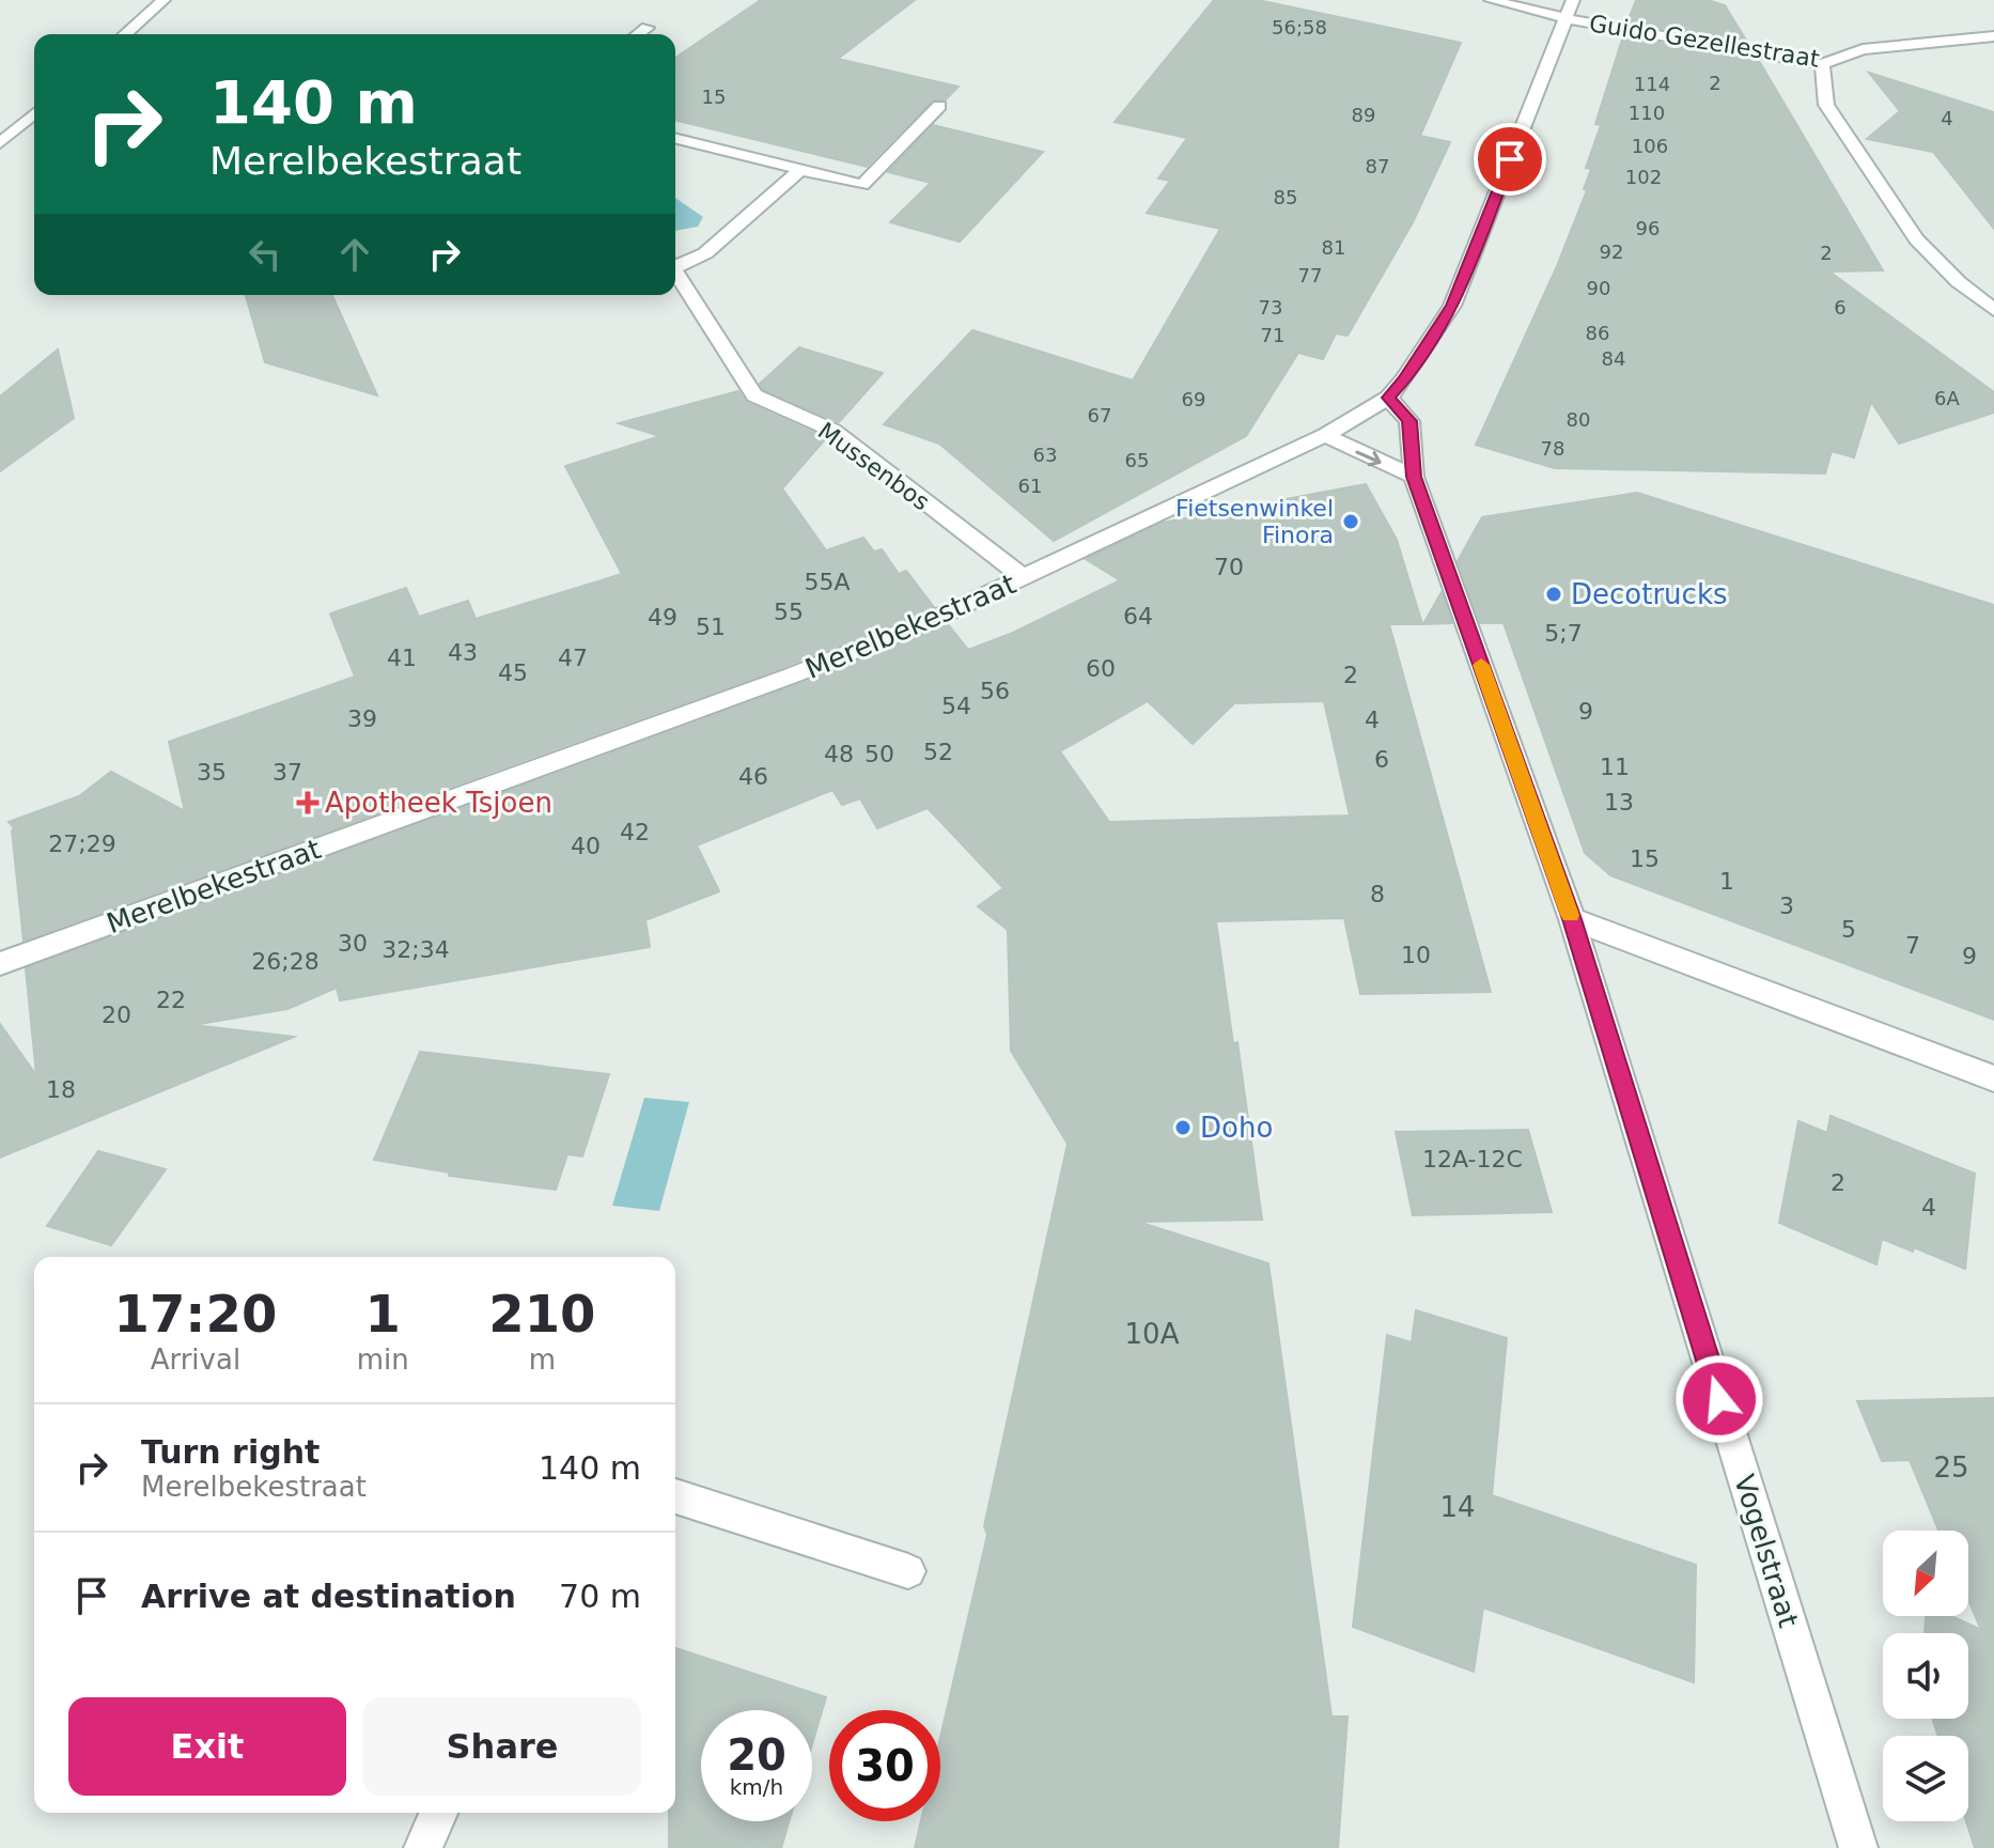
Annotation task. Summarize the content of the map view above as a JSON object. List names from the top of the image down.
{
  "streets": {
    "street": [
      "Guido Gezellestraat",
      "Mussenbos",
      "Merelbekestraat",
      "Vogelstraat"
    ]
  },
  "crossings": [
    ["Guido Gezellestraat", "Merelbekestraat"],
    ["Mussenbos", "Merelbekestraat"],
    ["Merelbekestraat", "Vogelstraat"]
  ],
  "places": {
    "other": ["Fietsenwinkel Finora", "Decotrucks", "Doho"],
    "health": ["Apotheek Tsjoen"]
  },
  "house_numbers": [
    "56;58",
    "2",
    "114",
    "15",
    "110",
    "89",
    "4",
    "106",
    "87",
    "102",
    "85",
    "96",
    "81",
    "92",
    "2",
    "77",
    "90",
    "73",
    "6",
    "86",
    "71",
    "84",
    "6A",
    "69",
    "67",
    "80",
    "78",
    "63",
    "65",
    "61",
    "70",
    "55A",
    "55",
    "64",
    "49",
    "51",
    "5;7",
    "43",
    "41",
    "47",
    "60",
    "45",
    "2",
    "56",
    "54",
    "9",
    "39",
    "4",
    "52",
    "48",
    "50",
    "6",
    "11",
    "35",
    "37",
    "46",
    "13",
    "42",
    "27;29",
    "40",
    "15",
    "1",
    "8",
    "3",
    "5",
    "30",
    "7",
    "32;34",
    "10",
    "9",
    "26;28",
    "22",
    "20",
    "18",
    "12A-12C",
    "2",
    "4",
    "10A",
    "25",
    "14"
  ],
  "north": "bottom left",
  "page": {
    "turn": ["140 m", "Merelbekestraat"],
    "eta": [
      "17:20",
      "Arrival",
      "1",
      "min",
      "210",
      "m"
    ],
    "list": [
      {
        "name": "Turn right",
        "note": "Merelbekestraat",
        "value": "140 m"
      },
      {
        "name": "Arrive at destination",
        "value": "70 m"
      }
    ],
    "buttons": ["Exit", "Share"],
    "speed": "20 km/h",
    "limit": "30"
  }
}
